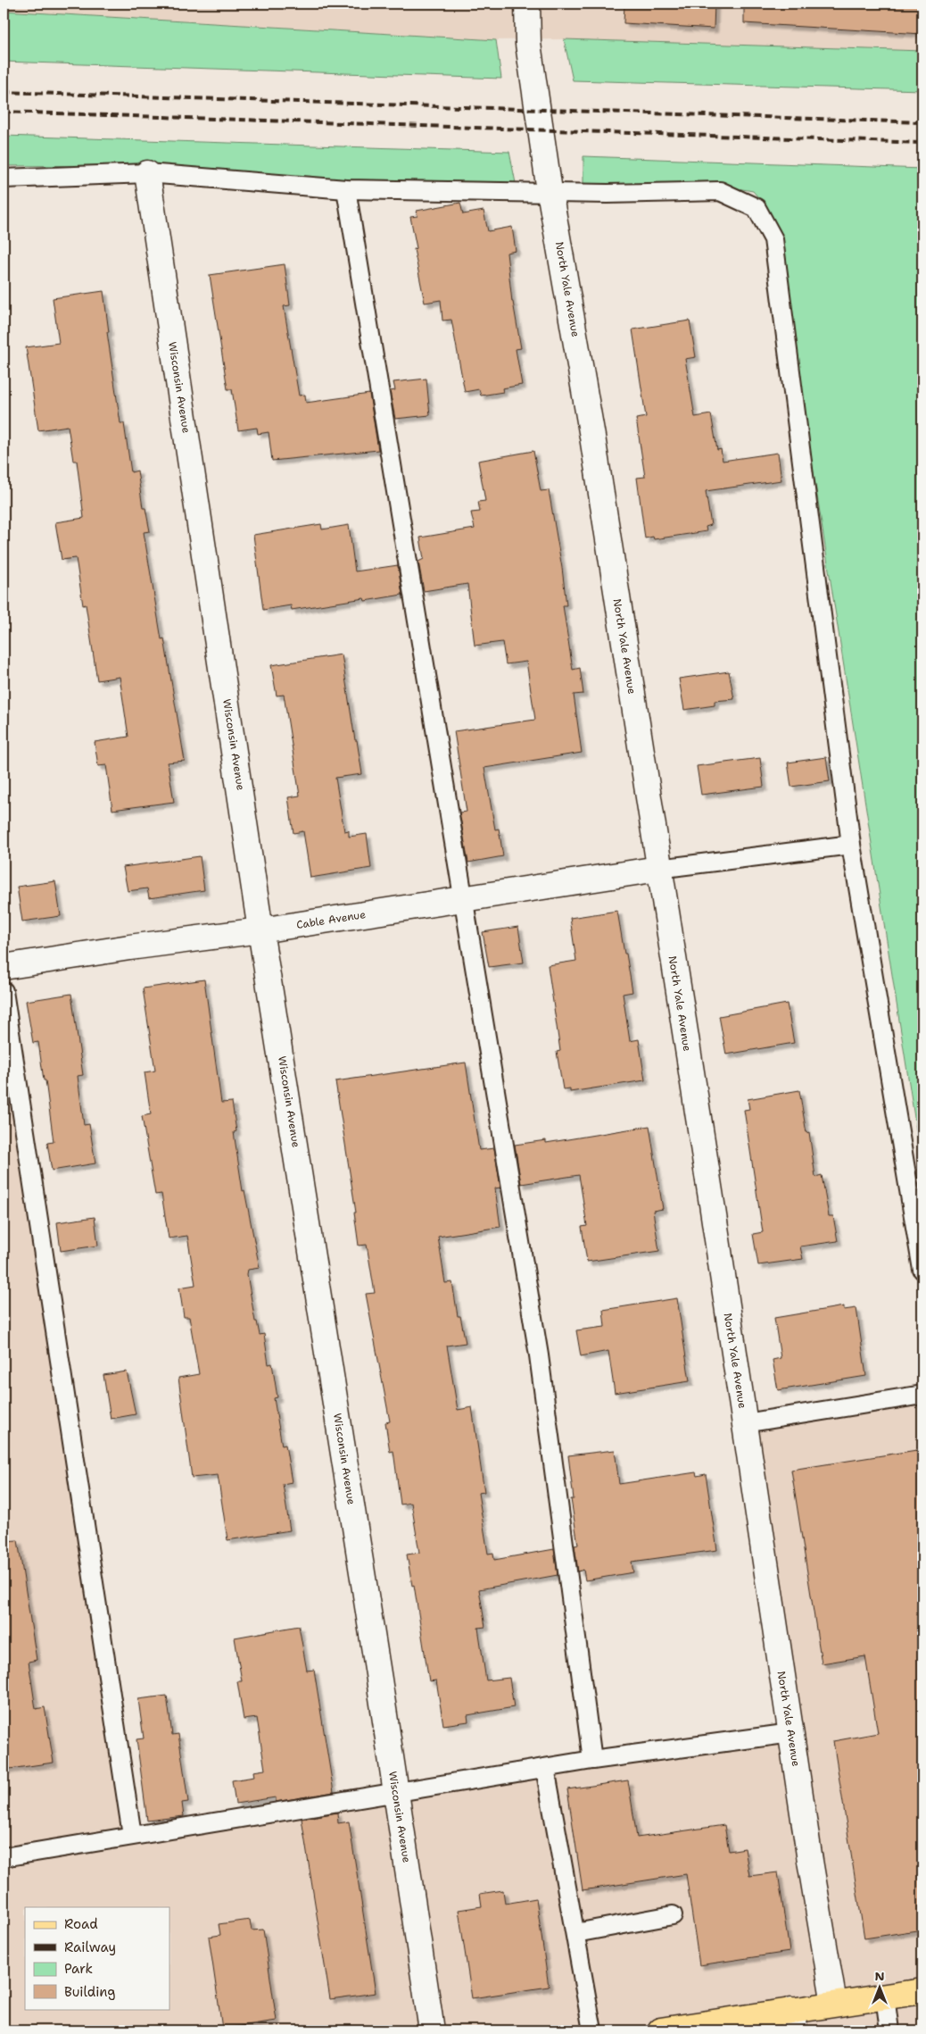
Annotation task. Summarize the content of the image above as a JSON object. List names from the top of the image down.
{
  "streets": {
    "street": ["North Yale Avenue", "Wisconsin Avenue", "Cable Avenue"]
  },
  "crossings": [
    ["North Yale Avenue", "Cable Avenue"],
    ["Wisconsin Avenue", "Cable Avenue"]
  ],
  "legend": [
    "Road",
    "Railway",
    "Park",
    "Building"
  ],
  "north": "top"
}
